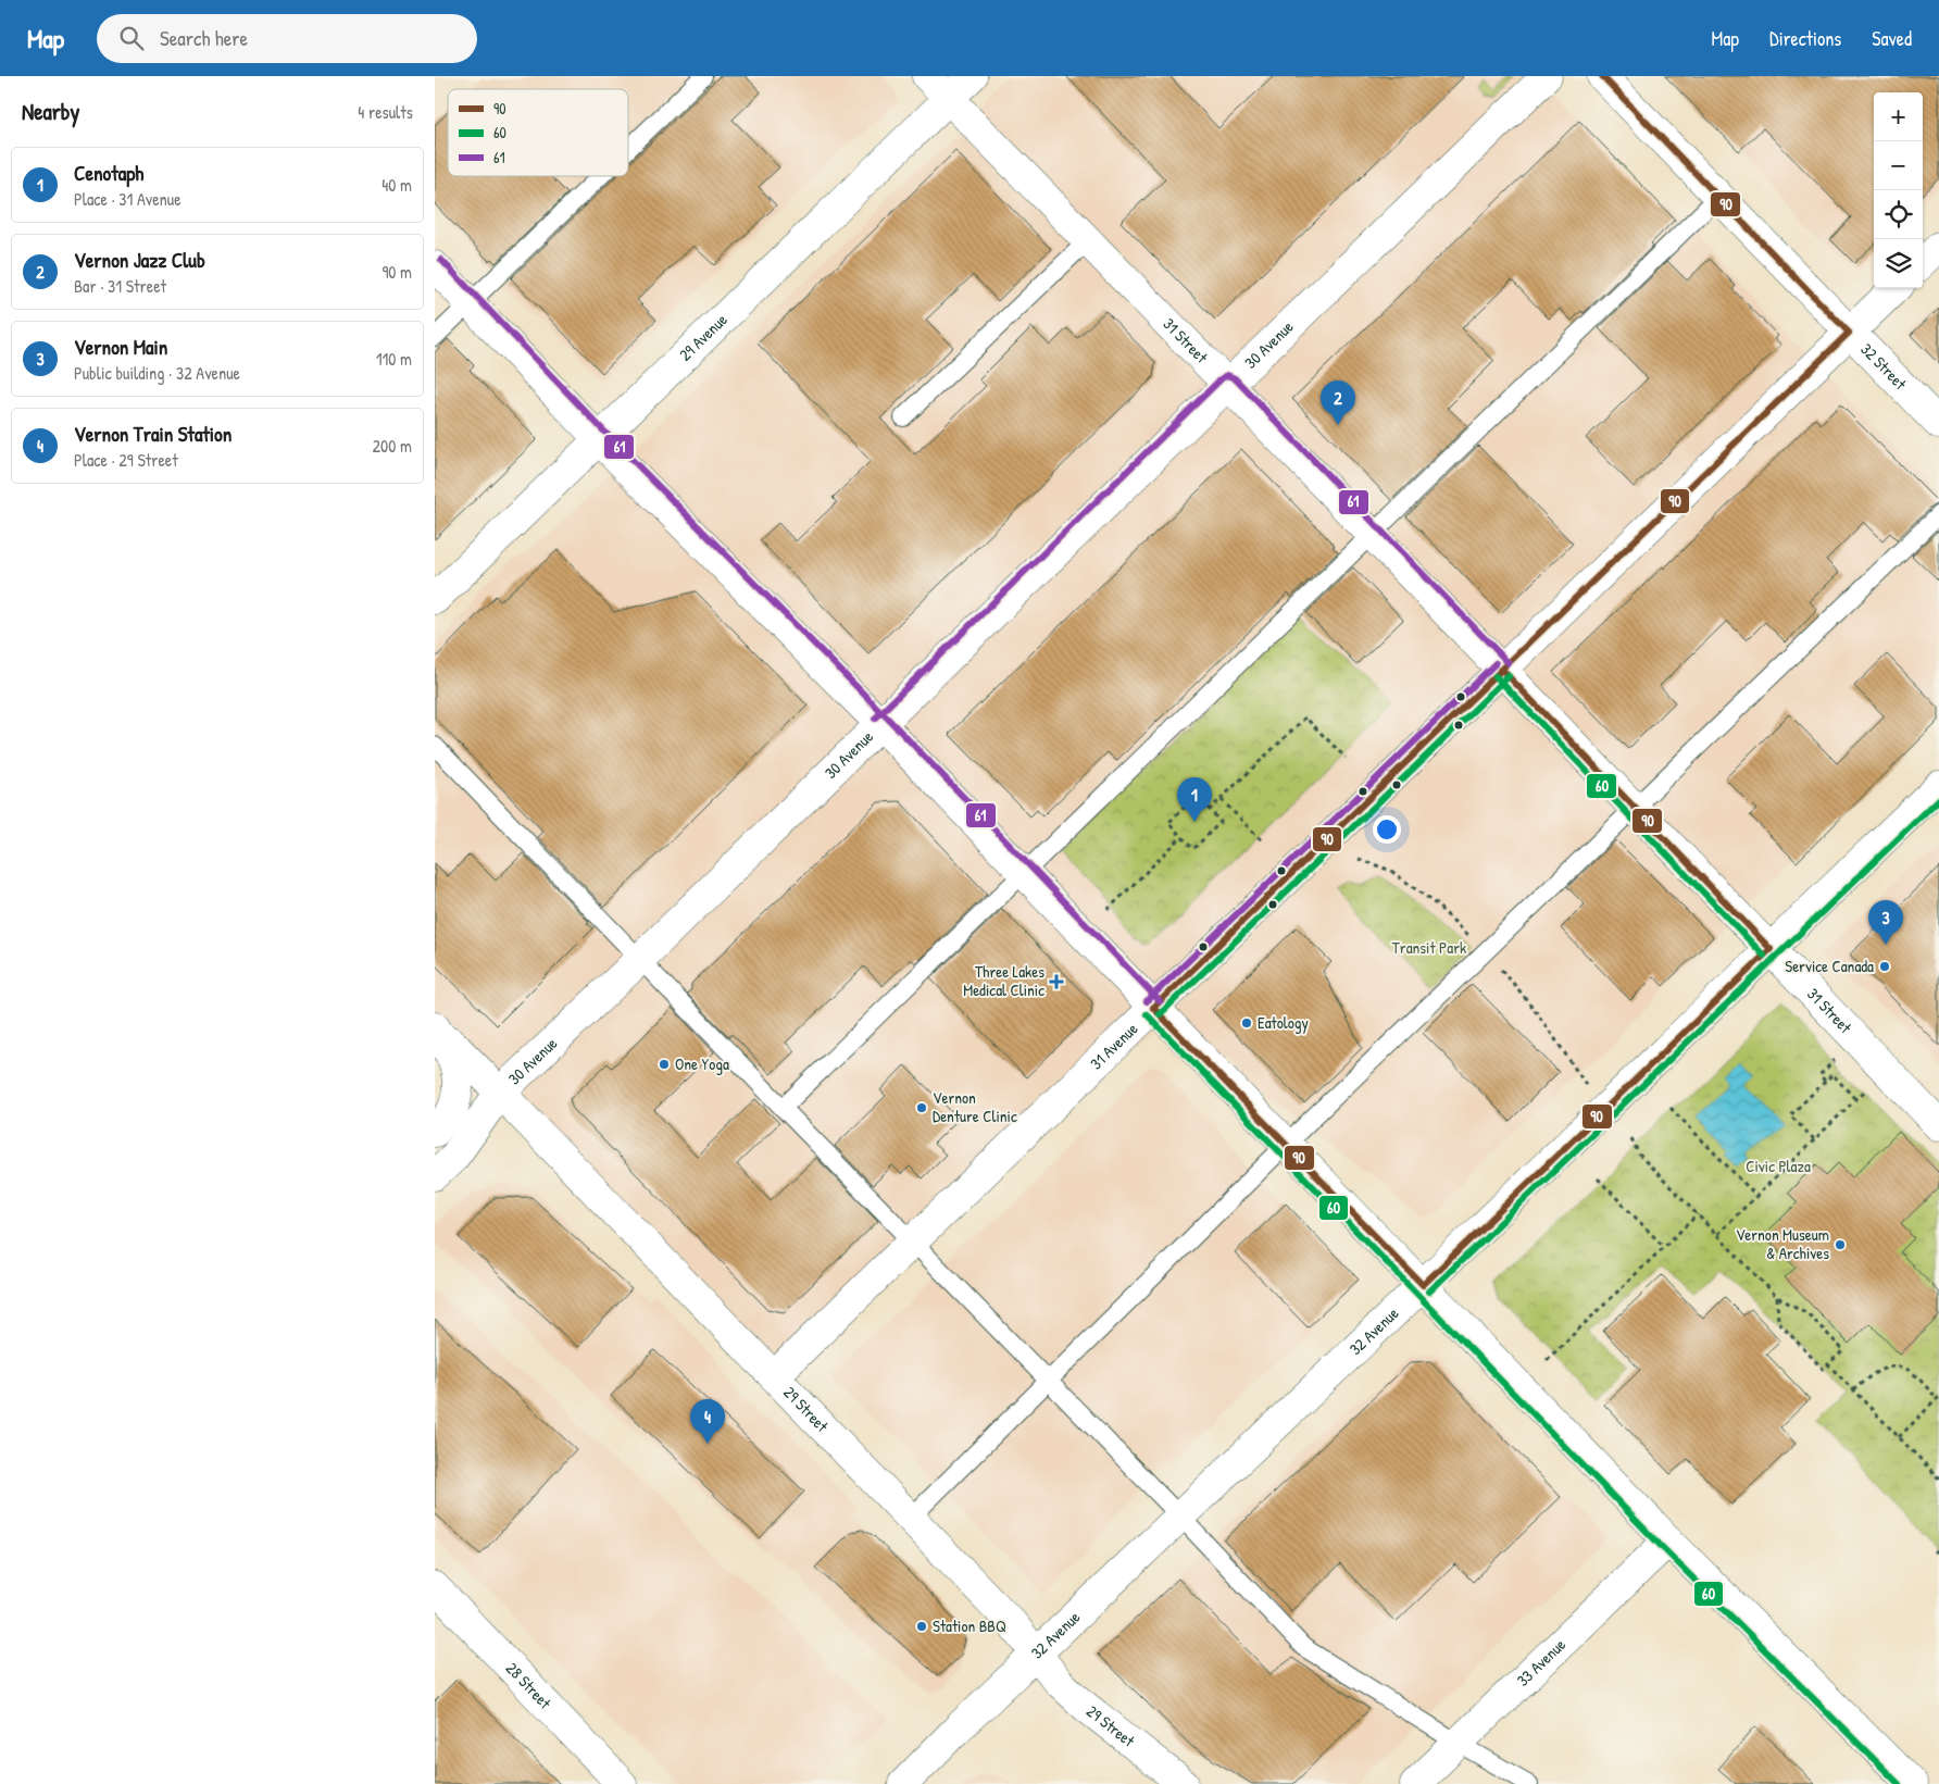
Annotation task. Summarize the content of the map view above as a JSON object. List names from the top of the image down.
{
  "streets": {
    "main road": [
      "29 Avenue",
      "31 Street",
      "30 Avenue",
      "32 Street",
      "31 Avenue",
      "32 Avenue",
      "29 Street",
      "33 Avenue",
      "28 Street"
    ]
  },
  "crossings": [
    ["29 Avenue", "31 Street"],
    ["31 Street", "30 Avenue"],
    ["31 Street", "31 Avenue"],
    ["31 Street", "32 Avenue"],
    ["30 Avenue", "29 Street"],
    ["32 Street", "31 Avenue"],
    ["31 Avenue", "29 Street"],
    ["32 Avenue", "29 Street"]
  ],
  "parks": ["Transit Park", "Civic Plaza"],
  "places": {
    "other": [
      "Service Canada",
      "Eatology",
      "One Yoga",
      "Vernon Denture Clinic",
      "Vernon Museum & Archives",
      "Station BBQ"
    ],
    "health": ["Three Lakes Medical Clinic"]
  },
  "lines": ["transit line 90", "transit line 61", "transit line 60"],
  "legend": ["90", "60", "61"],
  "page": {
    "header": "Map",
    "search": "Search here",
    "nav": ["Map", "Directions", "Saved"],
    "heading": ["Nearby", "4 results"],
    "map_buttons": ["+", "−"],
    "list": [
      {
        "mark": "1",
        "name": "Cenotaph",
        "note": "Place · 31 Avenue",
        "value": "40 m"
      },
      {
        "mark": "2",
        "name": "Vernon Jazz Club",
        "note": "Bar · 31 Street",
        "value": "90 m"
      },
      {
        "mark": "3",
        "name": "Vernon Main",
        "note": "Public building · 32 Avenue",
        "value": "110 m"
      },
      {
        "mark": "4",
        "name": "Vernon Train Station",
        "note": "Place · 29 Street",
        "value": "200 m"
      }
    ],
    "pins": [
      "2",
      "1",
      "3",
      "4"
    ]
  }
}
